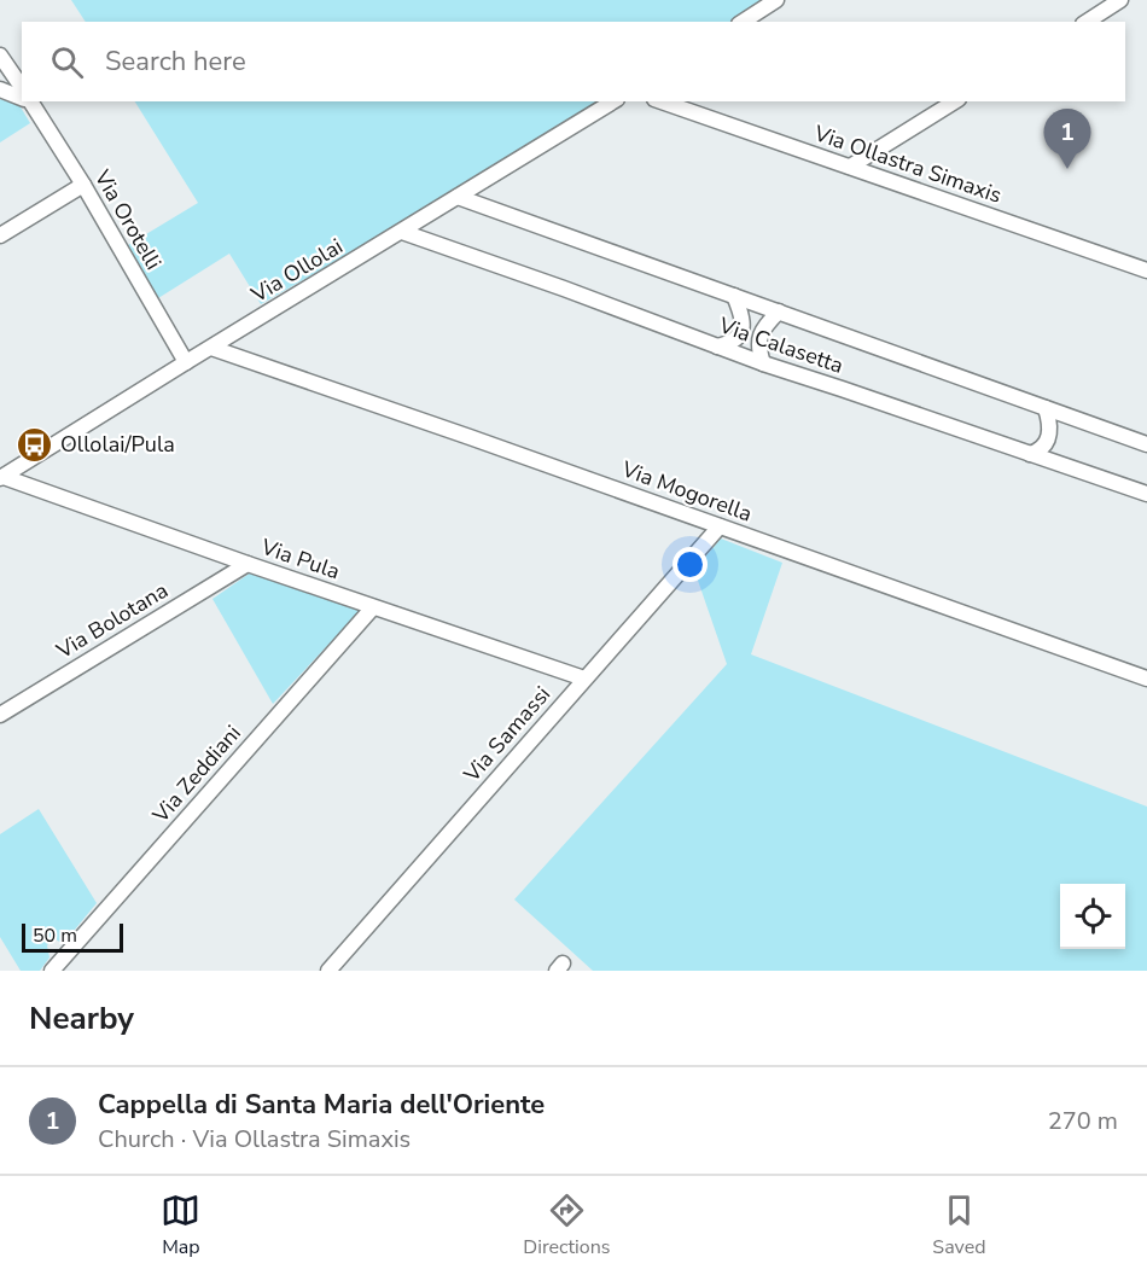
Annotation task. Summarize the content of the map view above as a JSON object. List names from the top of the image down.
{
  "streets": {
    "street": [
      "Via Ollastra Simaxis",
      "Via Orotelli",
      "Via Ollolai",
      "Via Calasetta",
      "Via Mogorella",
      "Via Pula",
      "Via Bolotana",
      "Via Samassi",
      "Via Zeddiani"
    ]
  },
  "crossings": [
    ["Via Orotelli", "Via Ollolai"],
    ["Via Ollolai", "Via Calasetta"],
    ["Via Ollolai", "Via Mogorella"],
    ["Via Ollolai", "Via Pula"],
    ["Via Mogorella", "Via Samassi"],
    ["Via Pula", "Via Bolotana"],
    ["Via Pula", "Via Samassi"],
    ["Via Pula", "Via Zeddiani"]
  ],
  "places": {
    "bus stop": ["Ollolai/Pula"]
  },
  "scale_bar": "50 m",
  "page": {
    "search": "Search here",
    "pins": "1",
    "scale": "50 m",
    "heading": "Nearby",
    "list": [
      {
        "mark": "1",
        "name": "Cappella di Santa Maria dell'Oriente",
        "note": "Church · Via Ollastra Simaxis",
        "value": "270 m"
      }
    ],
    "nav": ["Map", "Directions", "Saved"]
  }
}
